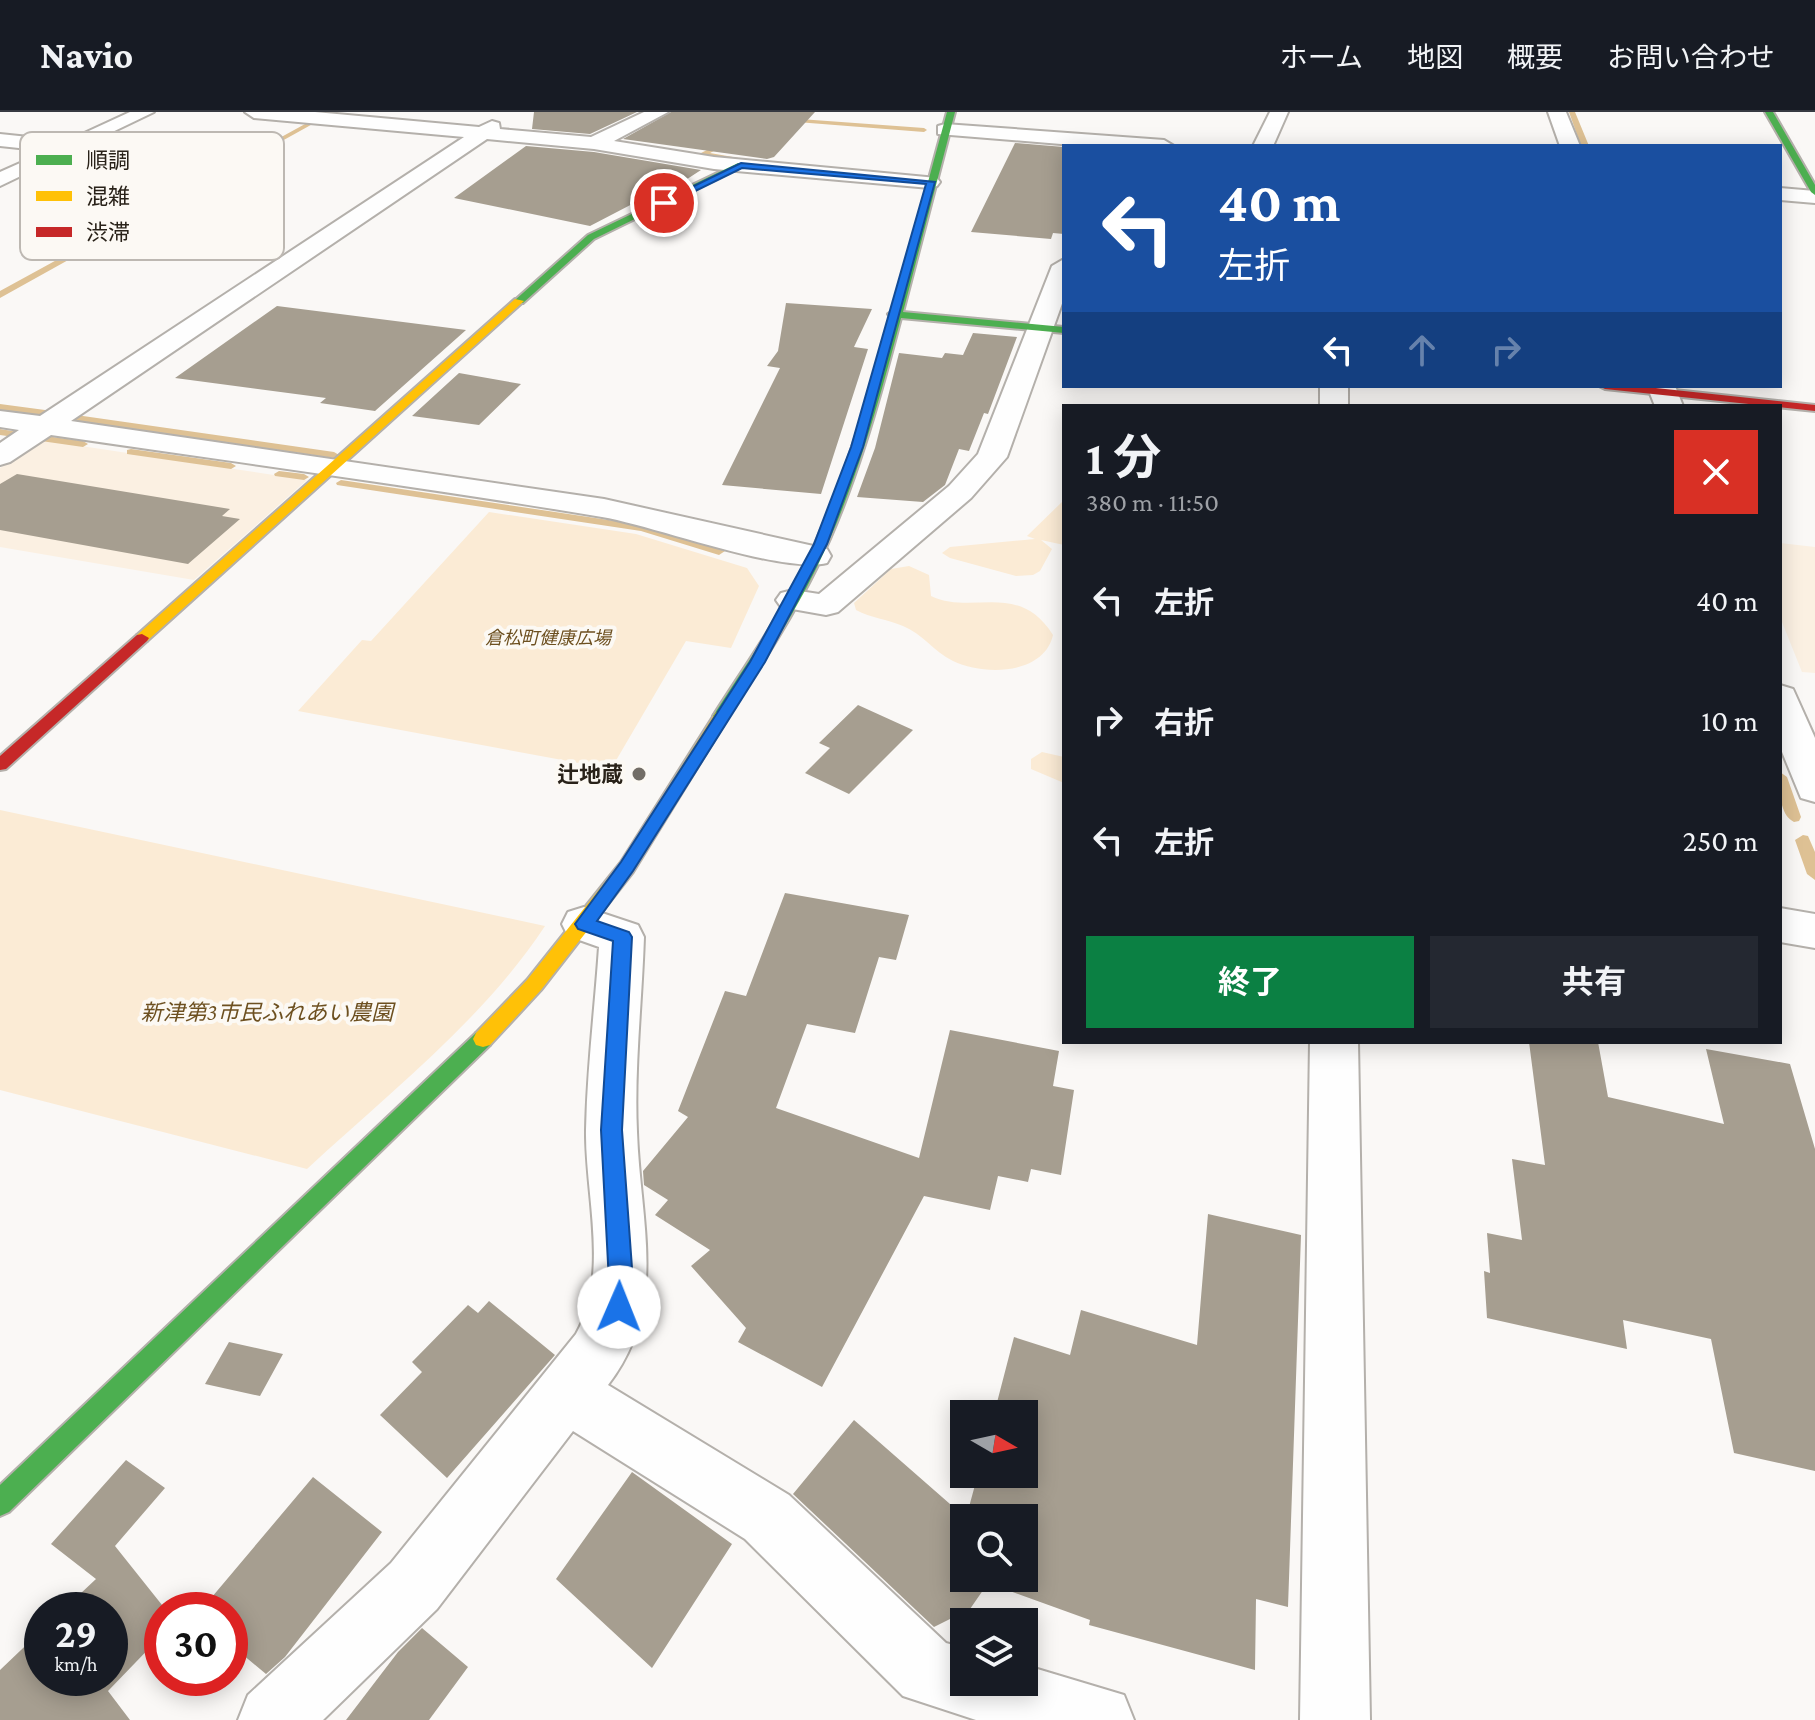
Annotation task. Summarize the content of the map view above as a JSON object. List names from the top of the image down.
{
  "parks": ["倉松町健康広場", "新津第3市民ふれあい農園"],
  "places": ["辻地蔵"],
  "legend": ["順調", "混雑", "渋滞"],
  "north": "right",
  "page": {
    "header": "Navio",
    "nav": [
      "ホーム",
      "地図",
      "概要",
      "お問い合わせ"
    ],
    "turn": ["40 m", "左折"],
    "heading": ["1 分", "380 m · 11:50"],
    "list": [
      {
        "name": "左折",
        "value": "40 m"
      },
      {
        "name": "右折",
        "value": "10 m"
      },
      {
        "name": "左折",
        "value": "250 m"
      }
    ],
    "buttons": ["終了", "共有"],
    "speed": "29 km/h",
    "limit": "30"
  }
}
